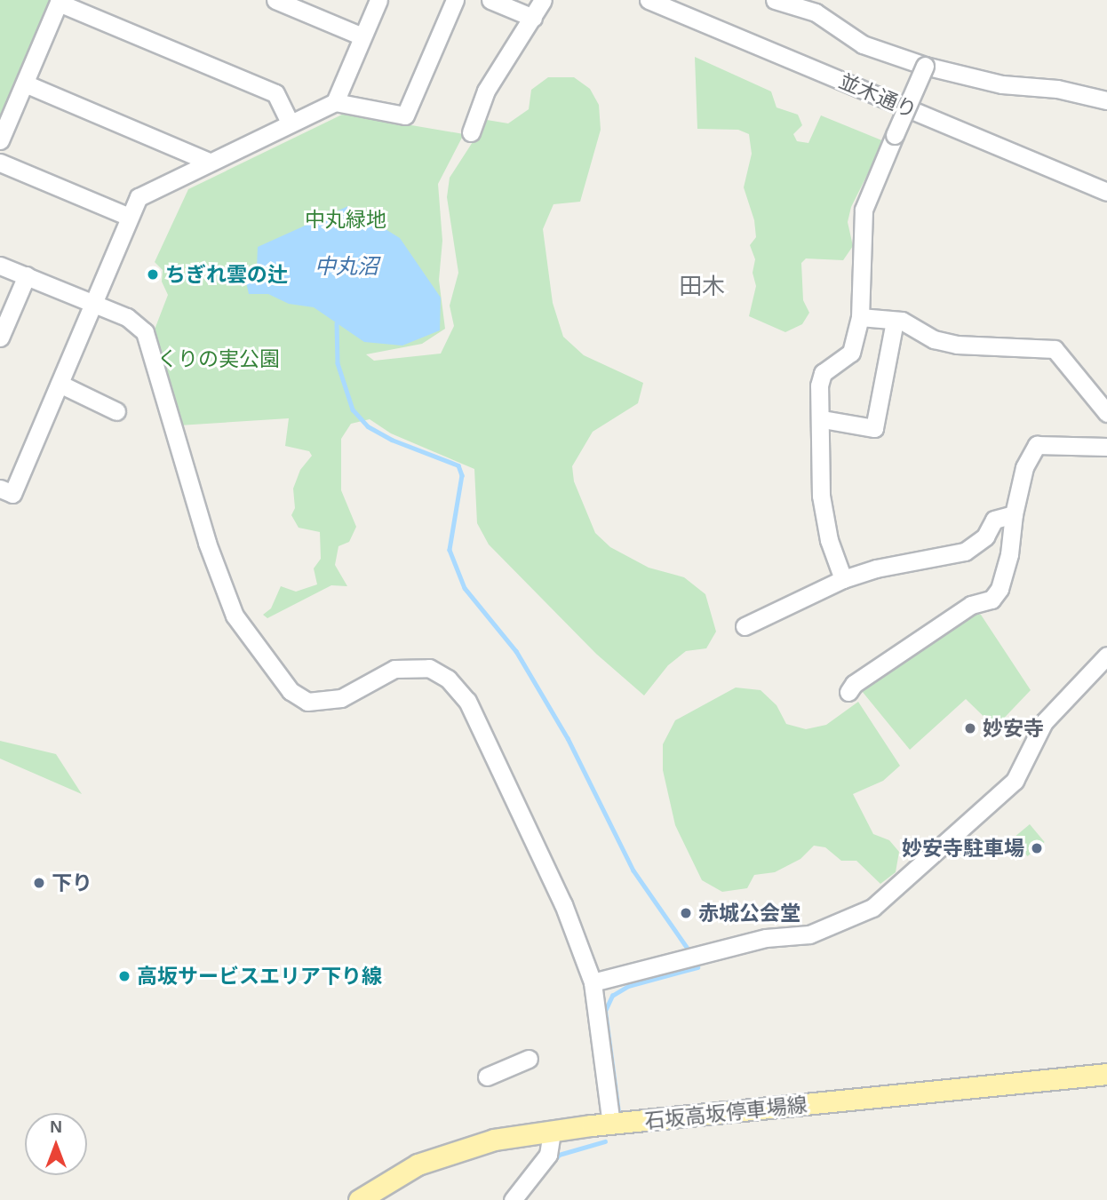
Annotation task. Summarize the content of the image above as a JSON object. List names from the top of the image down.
{
  "streets": {
    "main road": ["石坂高坂停車場線"],
    "street": ["並木通り"]
  },
  "districts": ["田木"],
  "water": ["中丸沼"],
  "parks": ["中丸緑地", "くりの実公園"],
  "places": [
    "ちぎれ雲の辻",
    "妙安寺",
    "妙安寺駐車場",
    "下り",
    "赤城公会堂",
    "高坂サービスエリア下り線"
  ],
  "north": "top"
}
